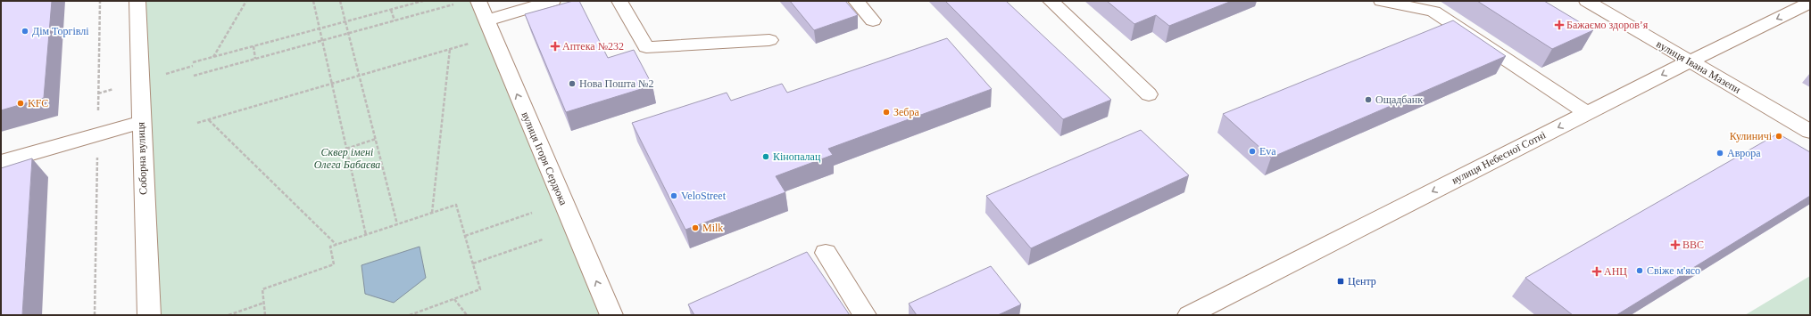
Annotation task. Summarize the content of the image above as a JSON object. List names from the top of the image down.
{
  "streets": {
    "street": [
      "вулиця Івана Мазепи",
      "вулиця Небесної Сотні",
      "Соборна вулиця",
      "вулиця Ігоря Сердюка"
    ]
  },
  "crossings": [
    ["вулиця Івана Мазепи", "вулиця Небесної Сотні"]
  ],
  "one_way": ["вулиця Небесної Сотні", "вулиця Ігоря Сердюка"],
  "parks": ["Сквер імені Олега Бабаєва"],
  "places": {
    "health": [
      "Бажаємо здоровʼя",
      "Аптека №232",
      "ВВС",
      "АНЦ"
    ],
    "other": [
      "Дім Торгівлі",
      "Нова Пошта №2",
      "Ощадбанк",
      "KFC",
      "Зебра",
      "Кулиничі",
      "Eva",
      "Аврора",
      "Кінопалац",
      "VeloStreet",
      "Milk",
      "Свіже м'ясо"
    ],
    "transit": ["Центр"]
  }
}
